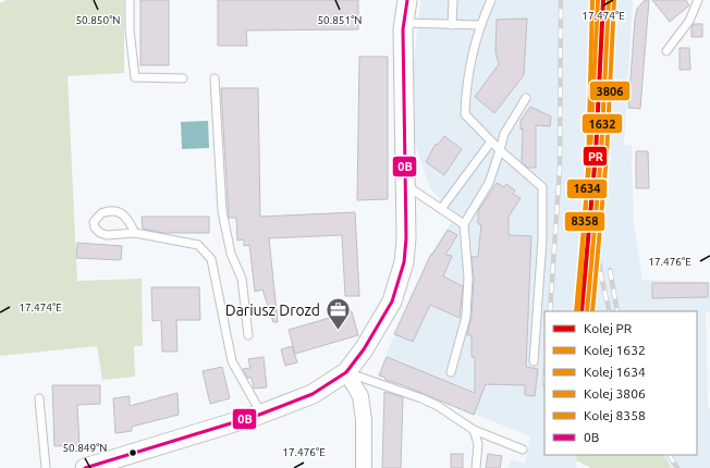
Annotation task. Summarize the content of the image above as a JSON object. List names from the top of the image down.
{
  "places": {
    "office": ["Dariusz Drozd"]
  },
  "lines": [
    "rail line PR",
    "rail line 1632",
    "rail line 1634",
    "rail line 3806",
    "rail line 8358",
    "transit line 0B"
  ],
  "legend": [
    "Kolej PR",
    "Kolej 1632",
    "Kolej 1634",
    "Kolej 3806",
    "Kolej 8358",
    "0B"
  ],
  "coordinates": [
    "17.474°E",
    "50.850°N",
    "50.851°N",
    "17.476°E",
    "50.849°N"
  ]
}
